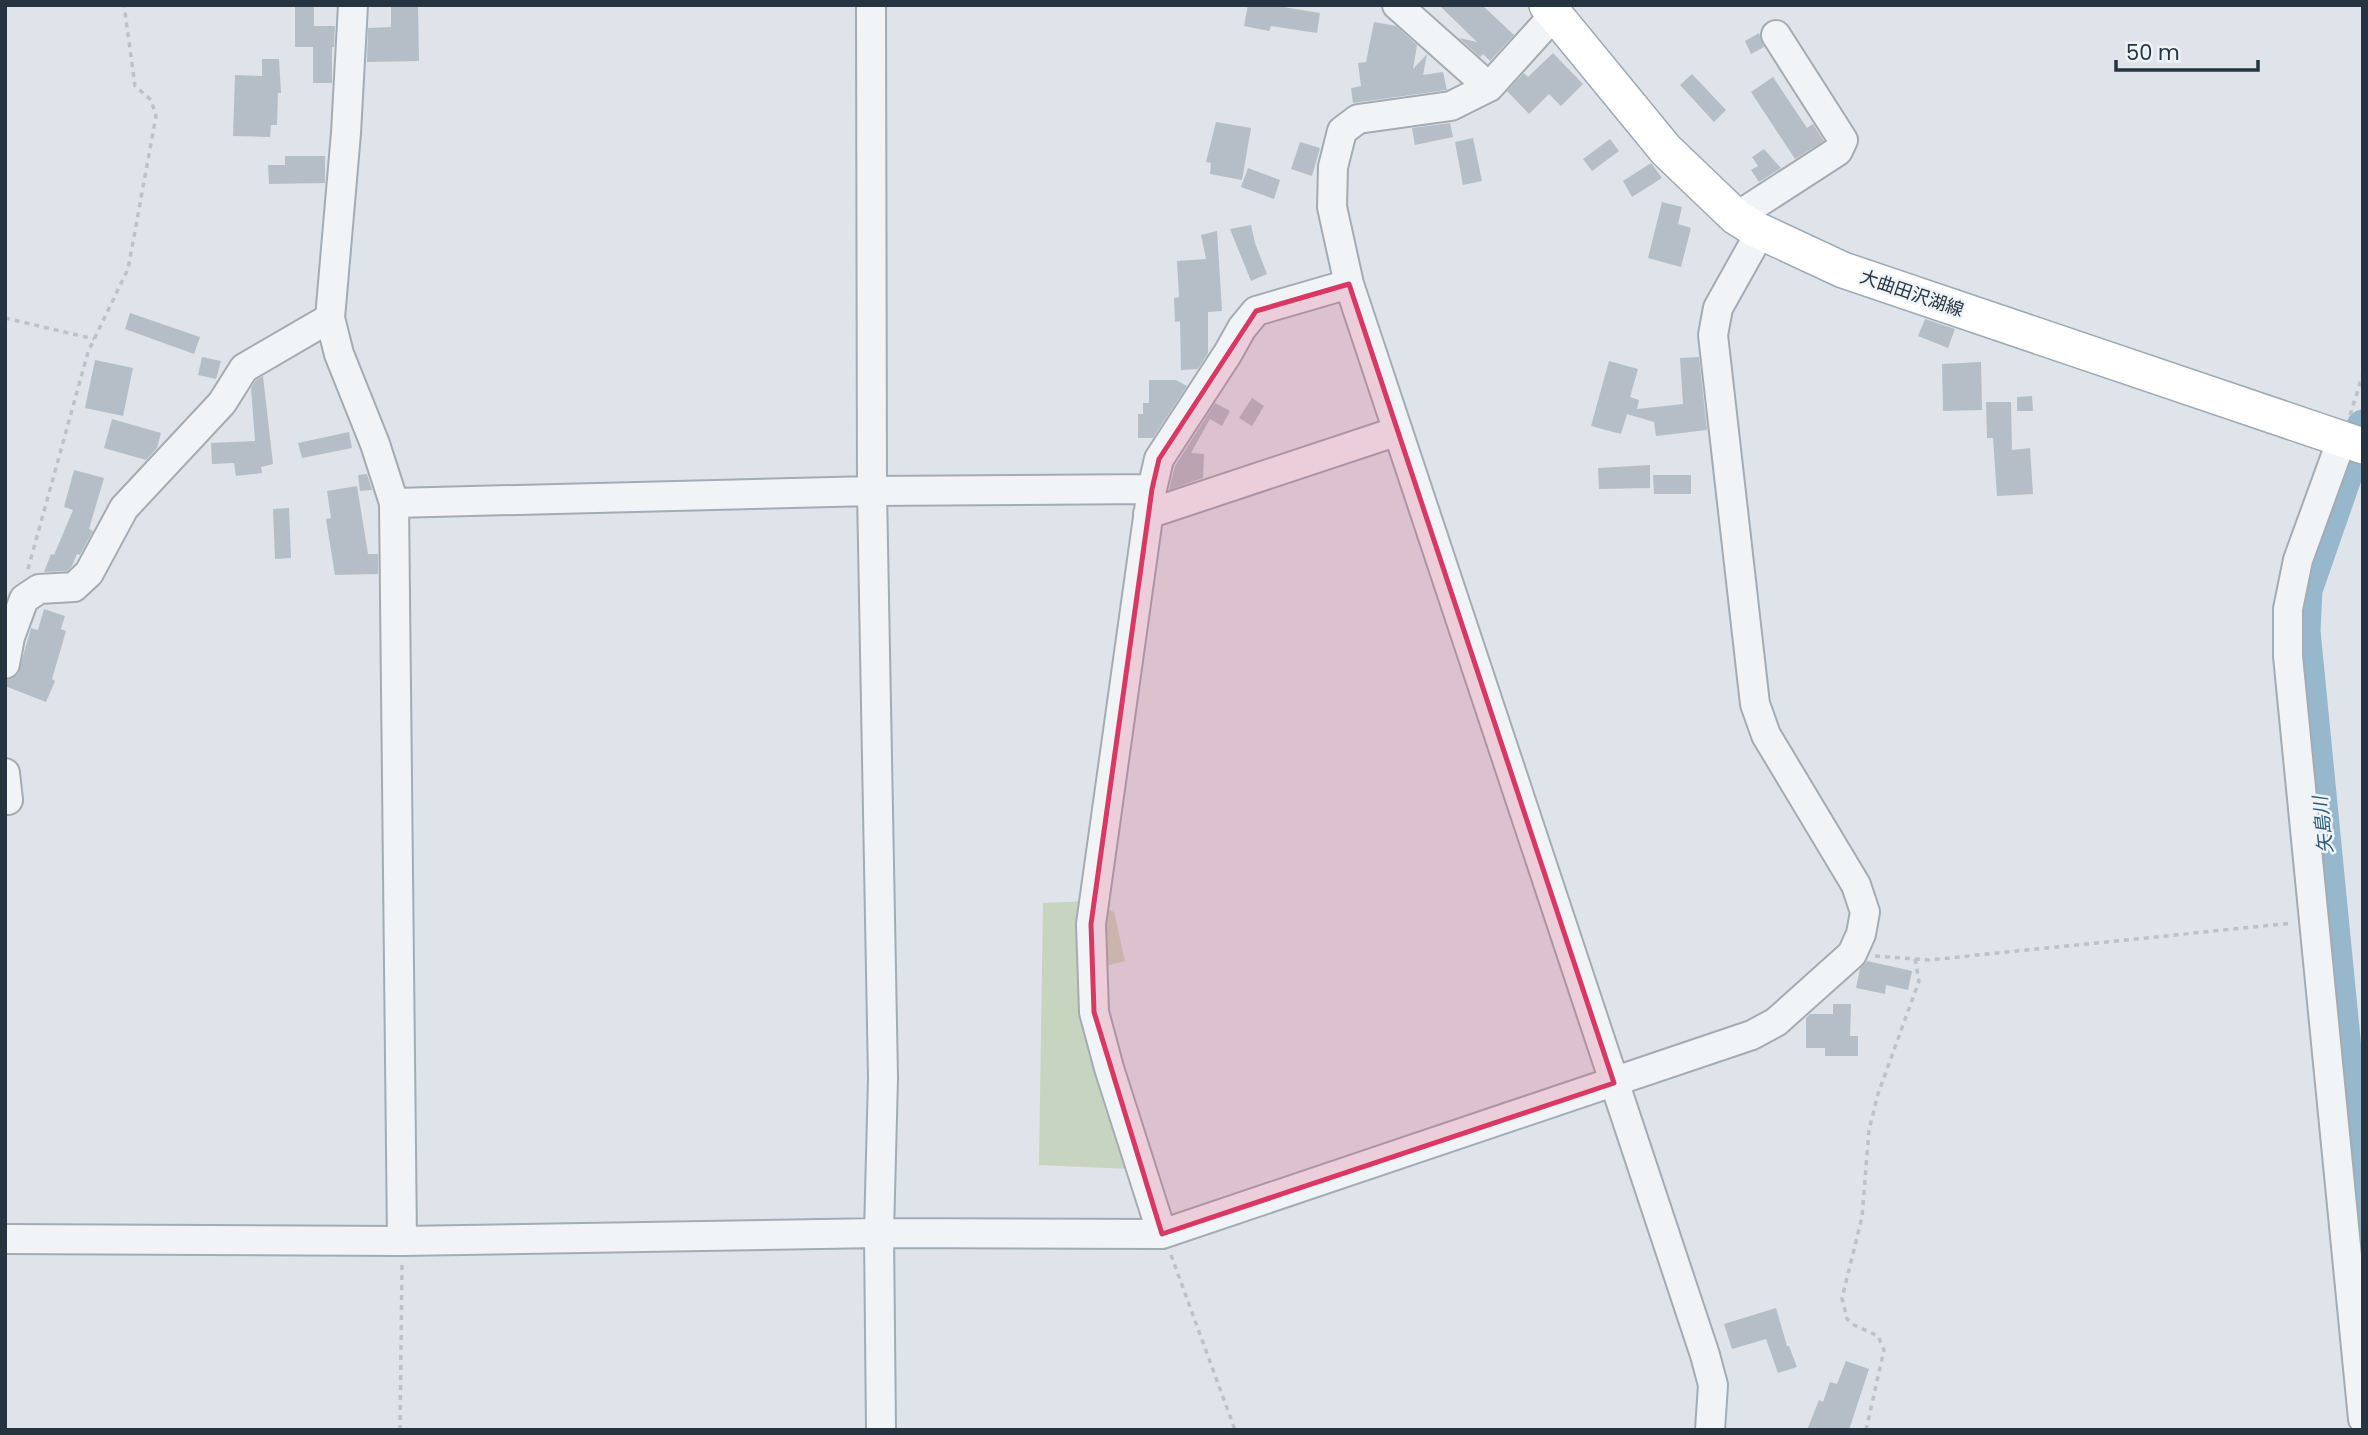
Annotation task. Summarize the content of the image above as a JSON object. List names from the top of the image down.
{
  "streets": {
    "main road": ["大曲田沢湖線"]
  },
  "water": ["矢島川"],
  "scale_bar": "50 m"
}
